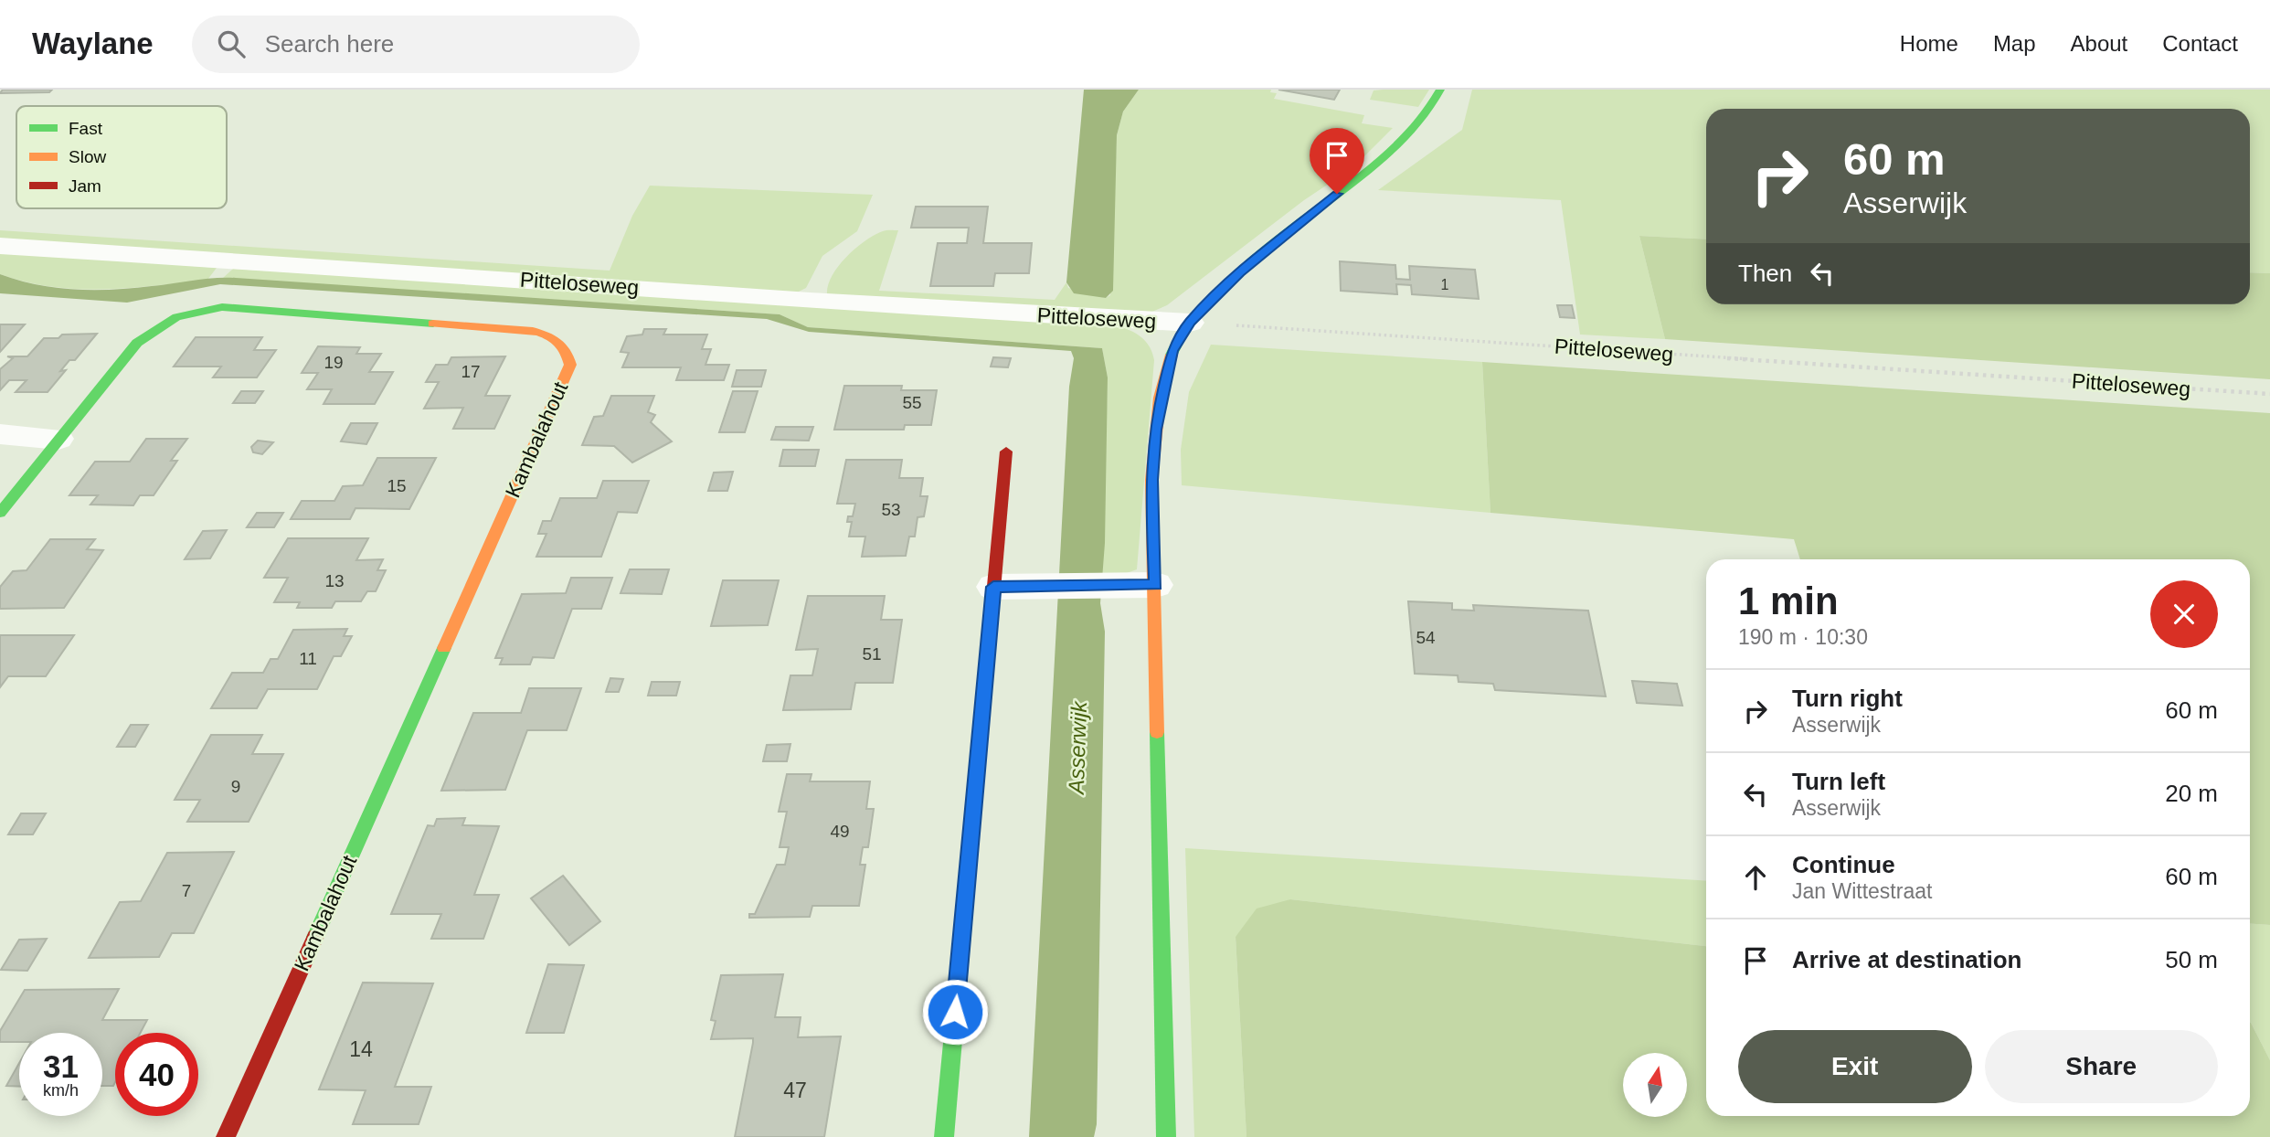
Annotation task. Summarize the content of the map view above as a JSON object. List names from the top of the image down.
{
  "streets": {
    "street": ["Pitteloseweg", "Kambalahout"]
  },
  "water": ["Asserwijk"],
  "house_numbers": [
    "1",
    "19",
    "17",
    "55",
    "15",
    "53",
    "13",
    "54",
    "51",
    "11",
    "9",
    "49",
    "7",
    "14",
    "47"
  ],
  "legend": ["Fast", "Slow", "Jam"],
  "north": "top",
  "page": {
    "header": "Waylane",
    "search": "Search here",
    "nav": [
      "Home",
      "Map",
      "About",
      "Contact"
    ],
    "turn": ["60 m", "Asserwijk"],
    "then": "Then",
    "heading": ["1 min", "190 m · 10:30"],
    "list": [
      {
        "name": "Turn right",
        "note": "Asserwijk",
        "value": "60 m"
      },
      {
        "name": "Turn left",
        "note": "Asserwijk",
        "value": "20 m"
      },
      {
        "name": "Continue",
        "note": "Jan Wittestraat",
        "value": "60 m"
      },
      {
        "name": "Arrive at destination",
        "value": "50 m"
      }
    ],
    "buttons": ["Exit", "Share"],
    "speed": "31 km/h",
    "limit": "40"
  }
}
